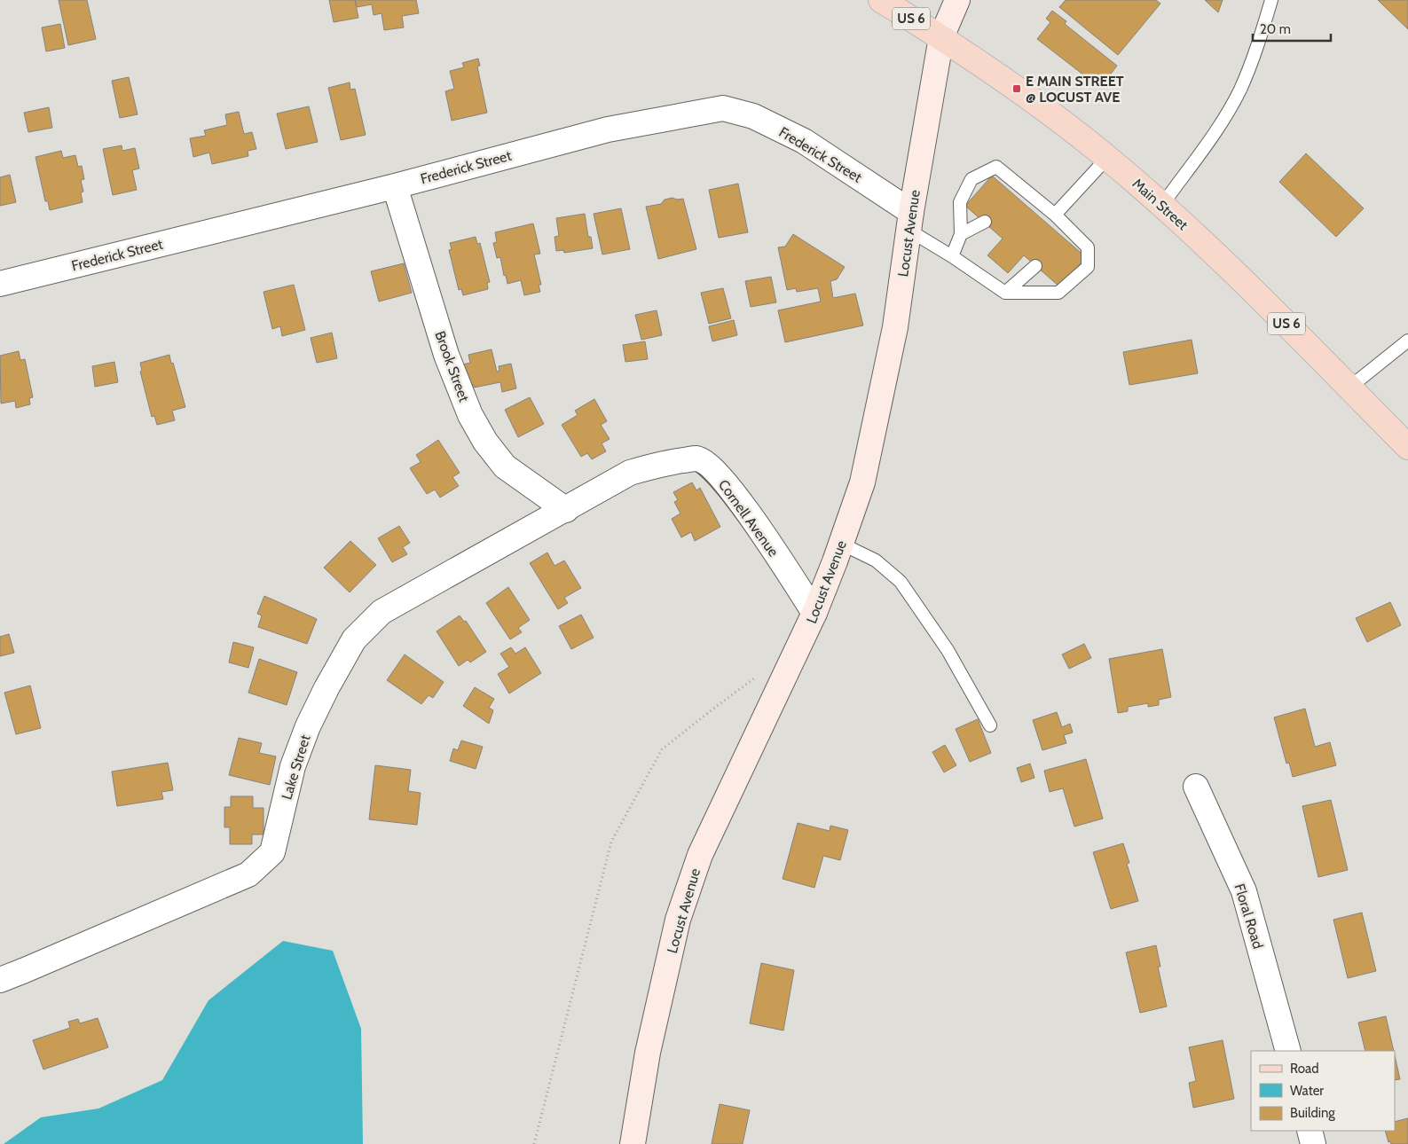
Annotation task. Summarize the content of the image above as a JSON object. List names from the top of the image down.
{
  "streets": {
    "main road": ["US 6", "Main Street"],
    "street": [
      "Frederick Street",
      "Locust Avenue",
      "Brook Street",
      "Cornell Avenue",
      "Lake Street",
      "Floral Road"
    ]
  },
  "crossings": [
    ["Frederick Street", "Locust Avenue"],
    ["Frederick Street", "Brook Street"],
    ["Main Street", "Locust Avenue"],
    ["Locust Avenue", "Cornell Avenue"],
    ["Brook Street", "Cornell Avenue"],
    ["Brook Street", "Lake Street"],
    ["Cornell Avenue", "Lake Street"]
  ],
  "places": {
    "transit": ["E MAIN STREET @ LOCUST AVE"]
  },
  "legend": ["Road", "Water", "Building"],
  "scale_bar": "20 m"
}
